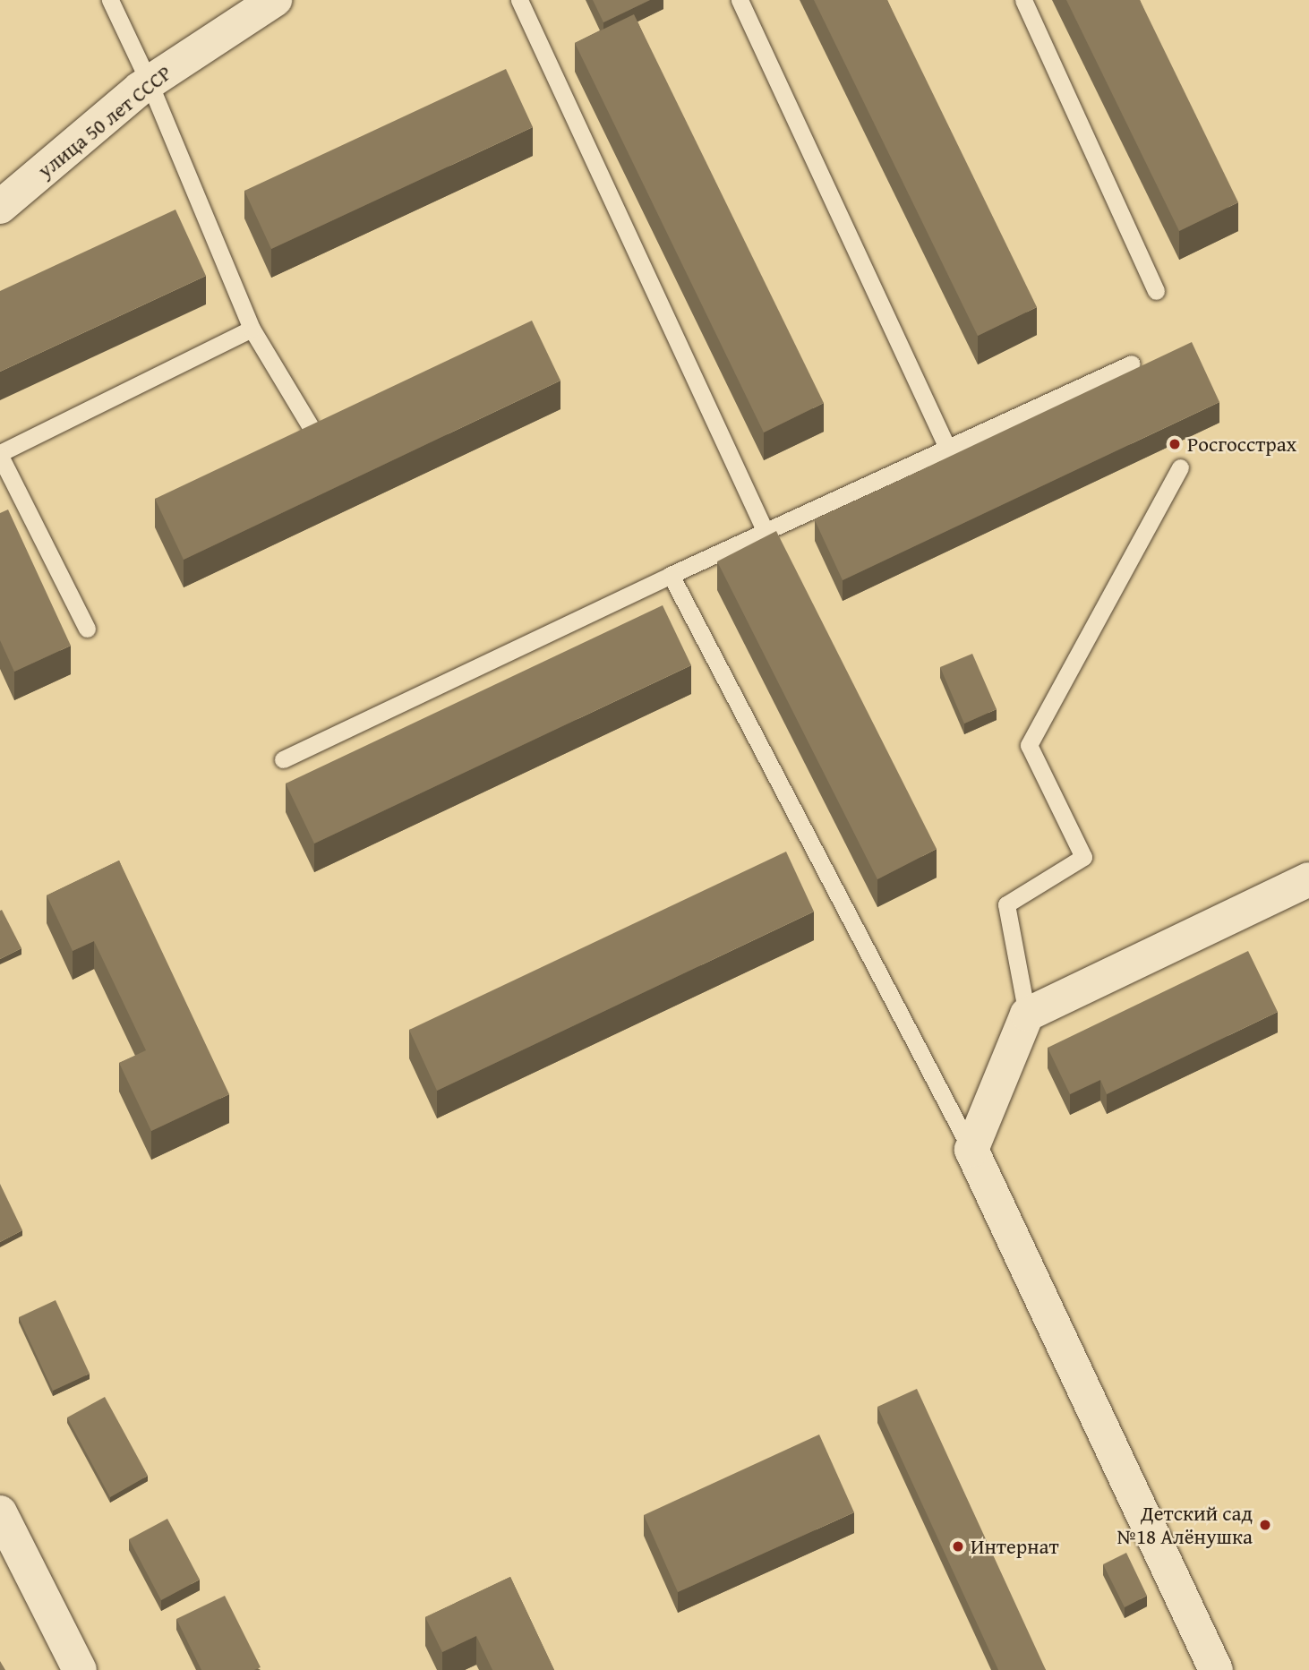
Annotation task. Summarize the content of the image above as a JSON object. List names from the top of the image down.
{
  "streets": {
    "street": ["улица 50 лет СССР"]
  },
  "places": ["Росгосстрах", "Детский сад №18 Алёнушка", "Интернат"]
}
